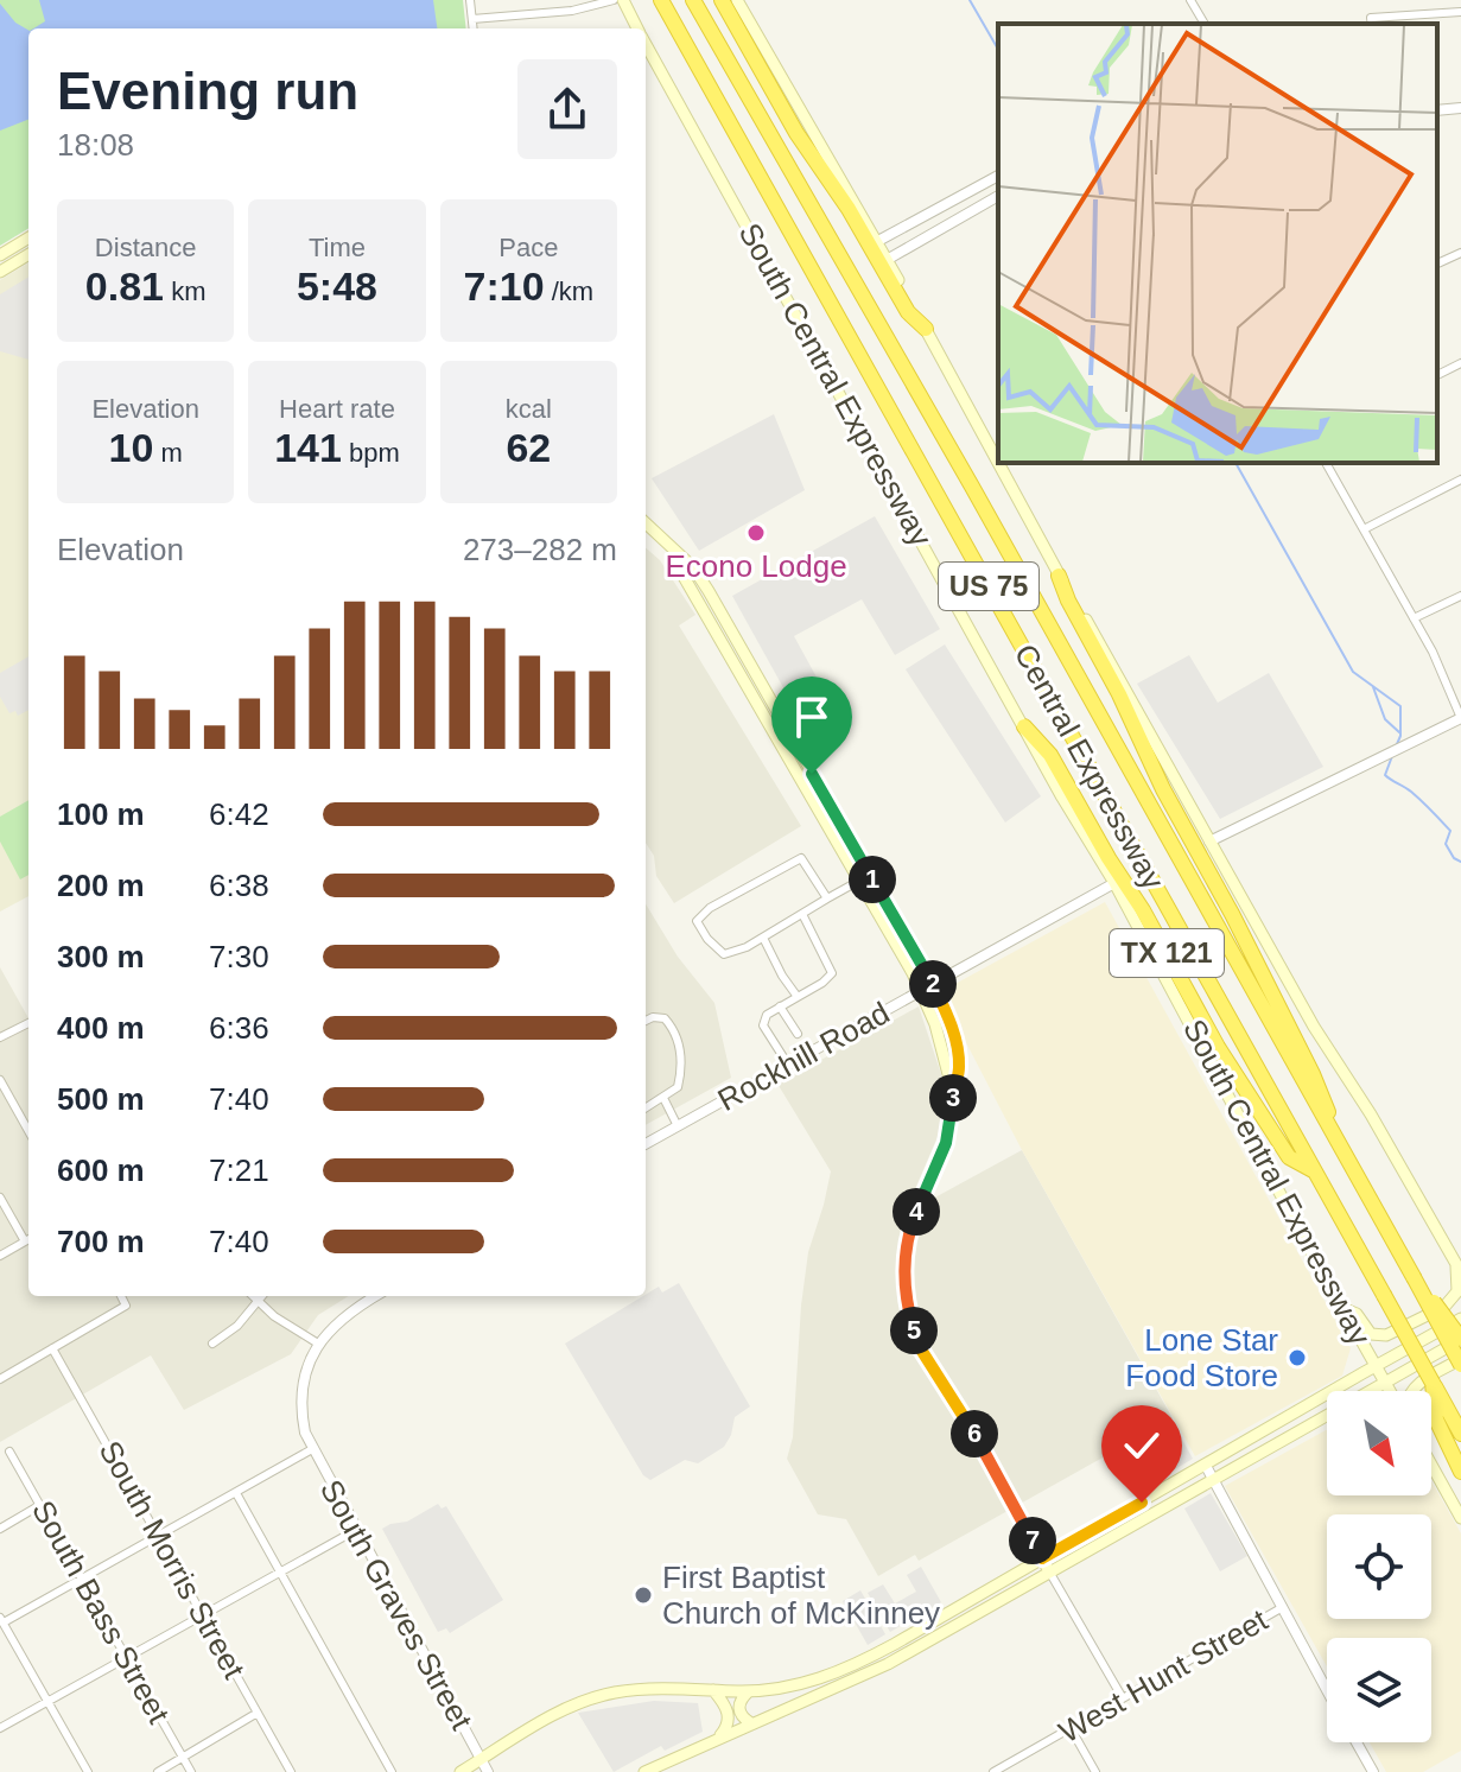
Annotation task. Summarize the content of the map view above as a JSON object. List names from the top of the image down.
{
  "streets": {
    "highway": ["US 75", "Central Expressway", "TX 121"],
    "main road": ["South Central Expressway"],
    "street": [
      "Rockhill Road",
      "South Morris Street",
      "South Graves Street",
      "South Bass Street",
      "West Hunt Street"
    ]
  },
  "crossings": [
    ["South Central Expressway", "TX 121"],
    ["South Central Expressway", "Rockhill Road"],
    ["Central Expressway", "TX 121"]
  ],
  "places": ["Econo Lodge", "Lone Star Food Store", "First Baptist Church of McKinney"],
  "north": "bottom right",
  "page": {
    "heading": ["Evening run", "18:08"],
    "stats": [
      ["Distance", "0.81 km"],
      ["Time", "5:48"],
      ["Pace", "7:10 /km"],
      ["Elevation", "10 m"],
      ["Heart rate", "141 bpm"],
      ["kcal", "62"]
    ],
    "chart": ["Elevation", "273–282 m"],
    "list": [
      {
        "name": "100 m",
        "note": "6:42"
      },
      {
        "name": "200 m",
        "note": "6:38"
      },
      {
        "name": "300 m",
        "note": "7:30"
      },
      {
        "name": "400 m",
        "note": "6:36"
      },
      {
        "name": "500 m",
        "note": "7:40"
      },
      {
        "name": "600 m",
        "note": "7:21"
      },
      {
        "name": "700 m",
        "note": "7:40"
      }
    ],
    "pins": [
      "1",
      "2",
      "3",
      "4",
      "5",
      "6",
      "7"
    ]
  }
}
